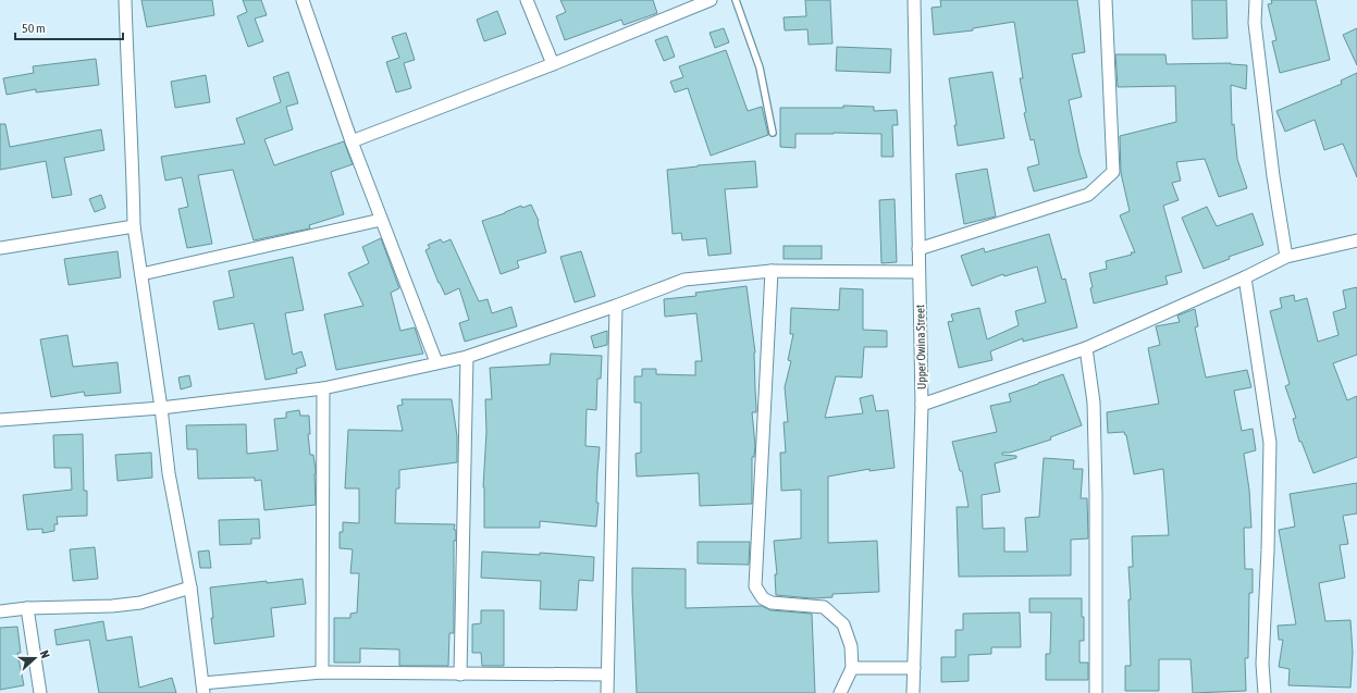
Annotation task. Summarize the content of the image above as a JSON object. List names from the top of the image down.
{
  "streets": {
    "street": ["Upper Owina Street"]
  },
  "scale_bar": "50 m",
  "north": "right"
}
